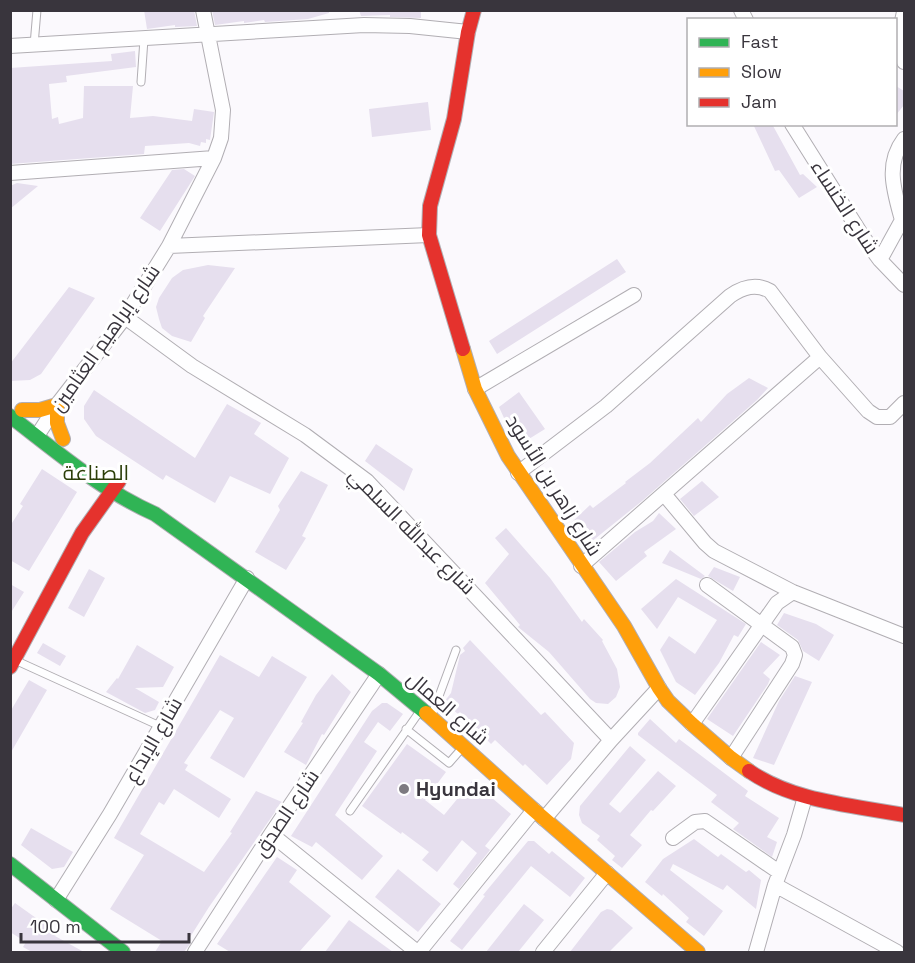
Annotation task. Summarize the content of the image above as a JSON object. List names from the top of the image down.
{
  "streets": {
    "street": [
      "شارع الخنساء",
      "شارع إبراهيم العثامين",
      "شارع زاهر بن الأسود",
      "شارع عبدالله السلمي",
      "شارع العمال",
      "شارع الإبداع",
      "شارع الصدق"
    ]
  },
  "crossings": [
    ["شارع إبراهيم العثامين", "شارع عبدالله السلمي"],
    ["شارع إبراهيم العثامين", "شارع العمال"],
    ["شارع العمال", "شارع الإبداع"],
    ["شارع العمال", "شارع الصدق"]
  ],
  "districts": ["الصناعة"],
  "places": ["Hyundai"],
  "legend": ["Fast", "Slow", "Jam"],
  "scale_bar": "100 m"
}
